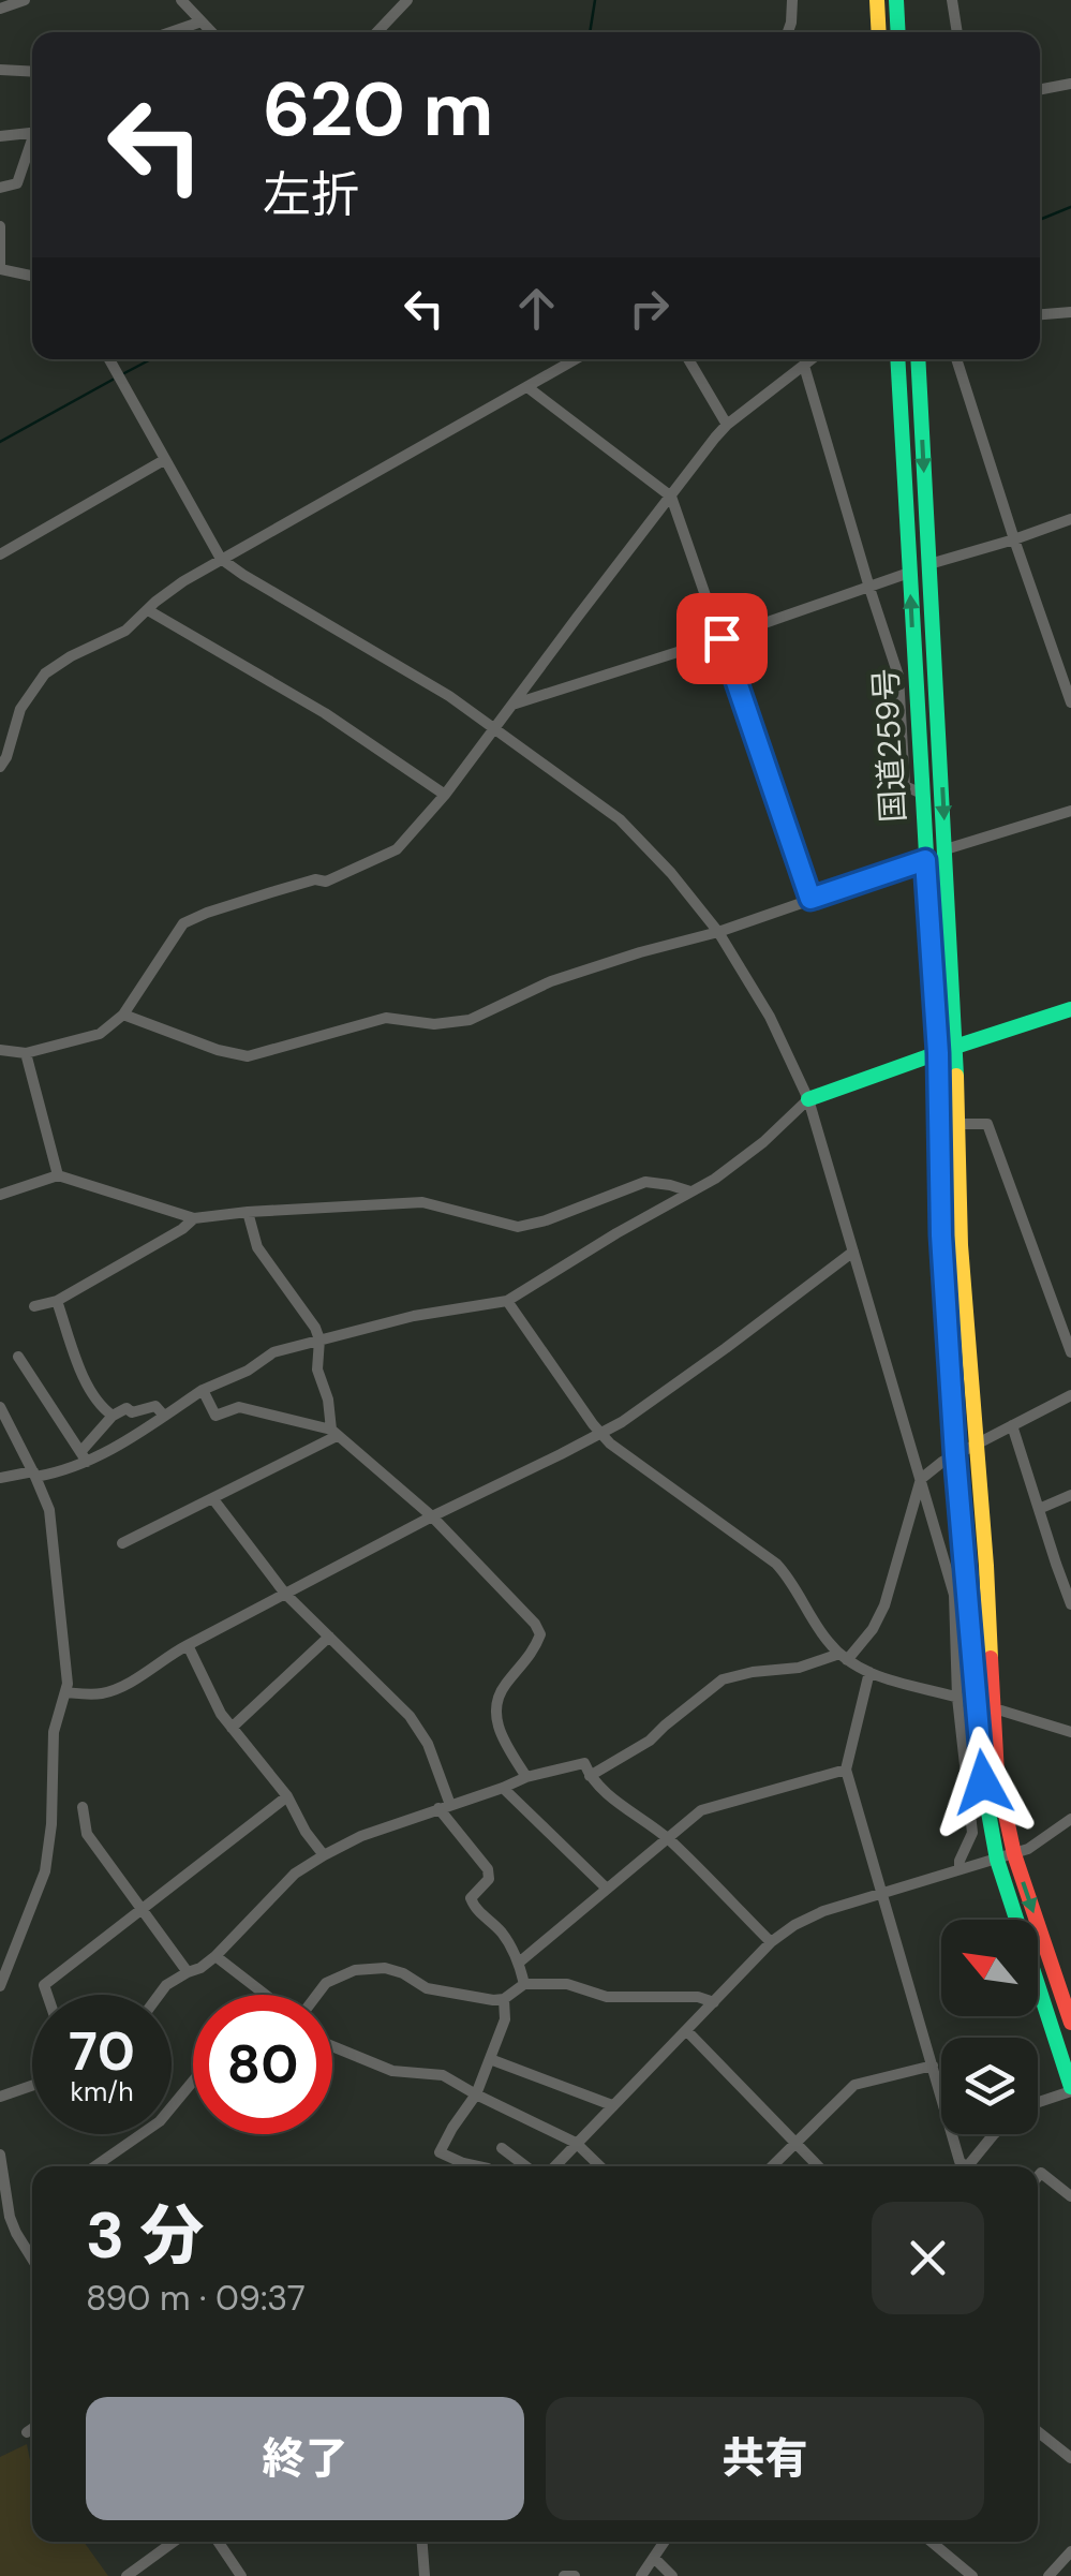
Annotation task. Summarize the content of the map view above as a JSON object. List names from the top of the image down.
{
  "streets": {
    "main road": ["国道259号"]
  },
  "north": "top left",
  "page": {
    "turn": ["620 m", "左折"],
    "speed": "70 km/h",
    "limit": "80",
    "heading": ["3 分", "890 m · 09:37"],
    "buttons": ["終了", "共有"]
  }
}
